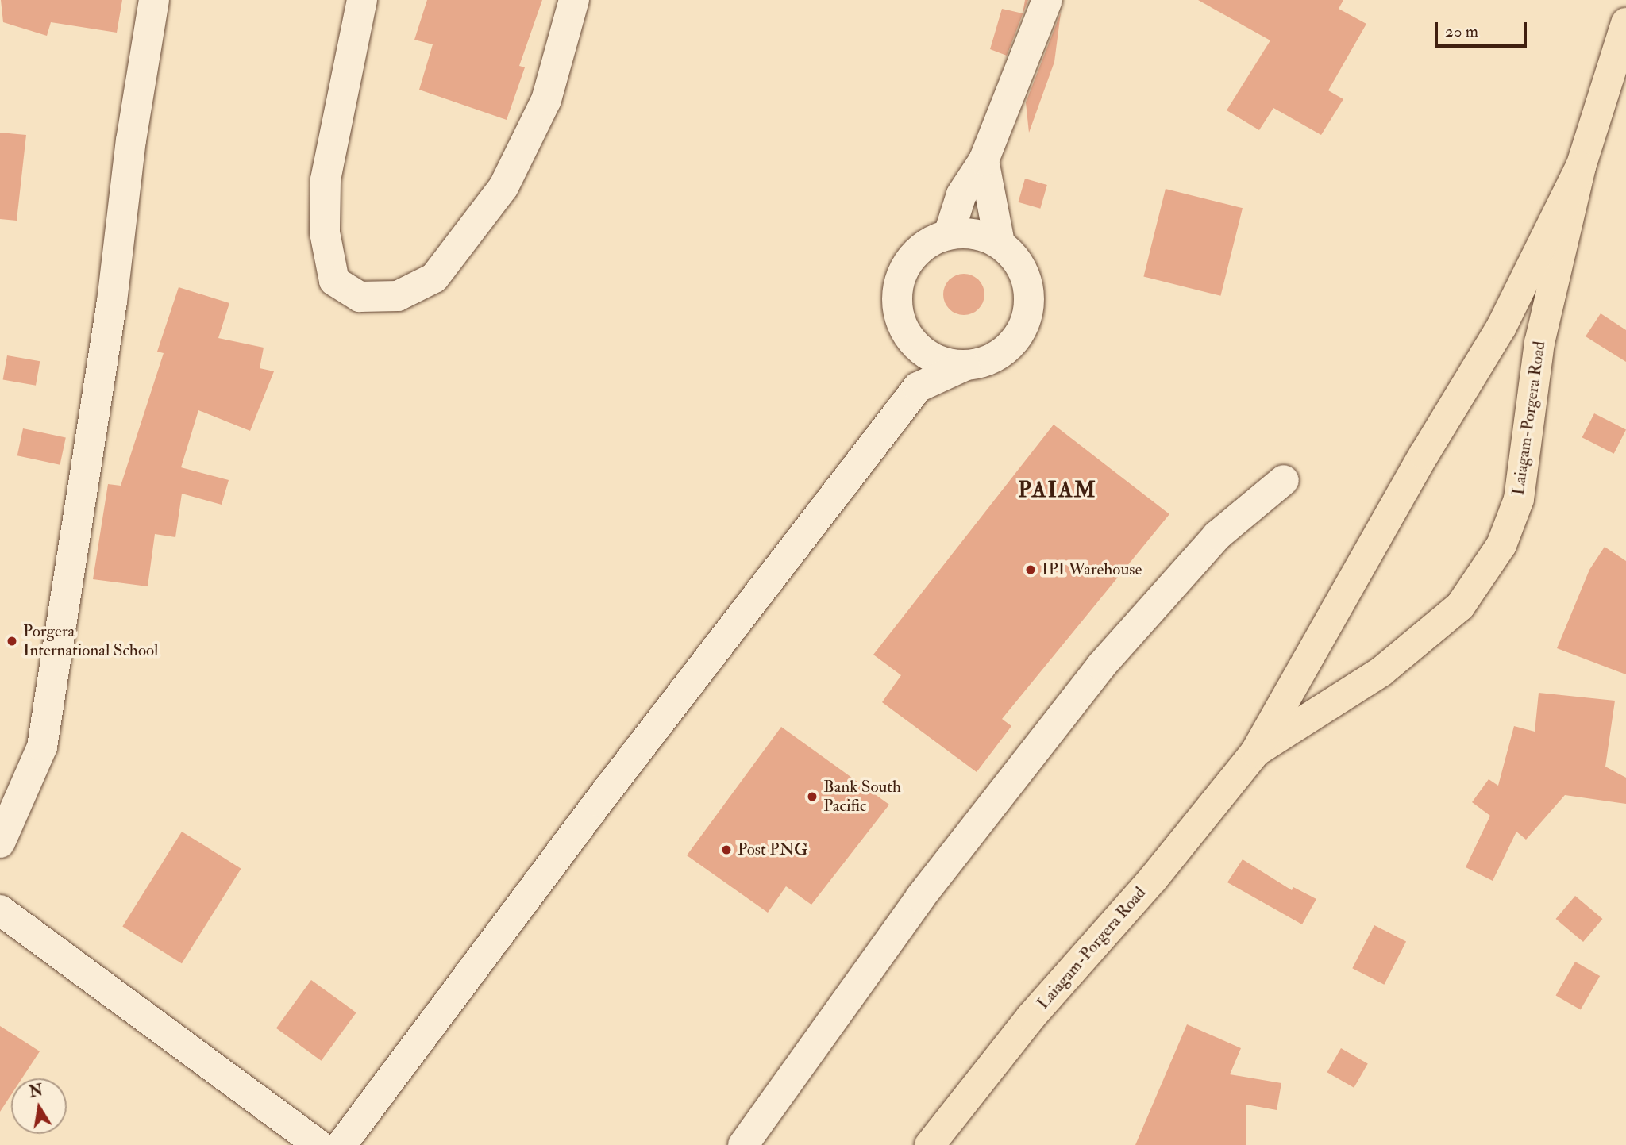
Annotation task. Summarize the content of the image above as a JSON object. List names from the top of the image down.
{
  "streets": {
    "main road": ["Laiagam-Porgera Road"]
  },
  "districts": ["PAIAM"],
  "places": [
    "IPI Warehouse",
    "Porgera International School",
    "Bank South Pacific",
    "Post PNG"
  ],
  "scale_bar": "20 m",
  "north": "top"
}
